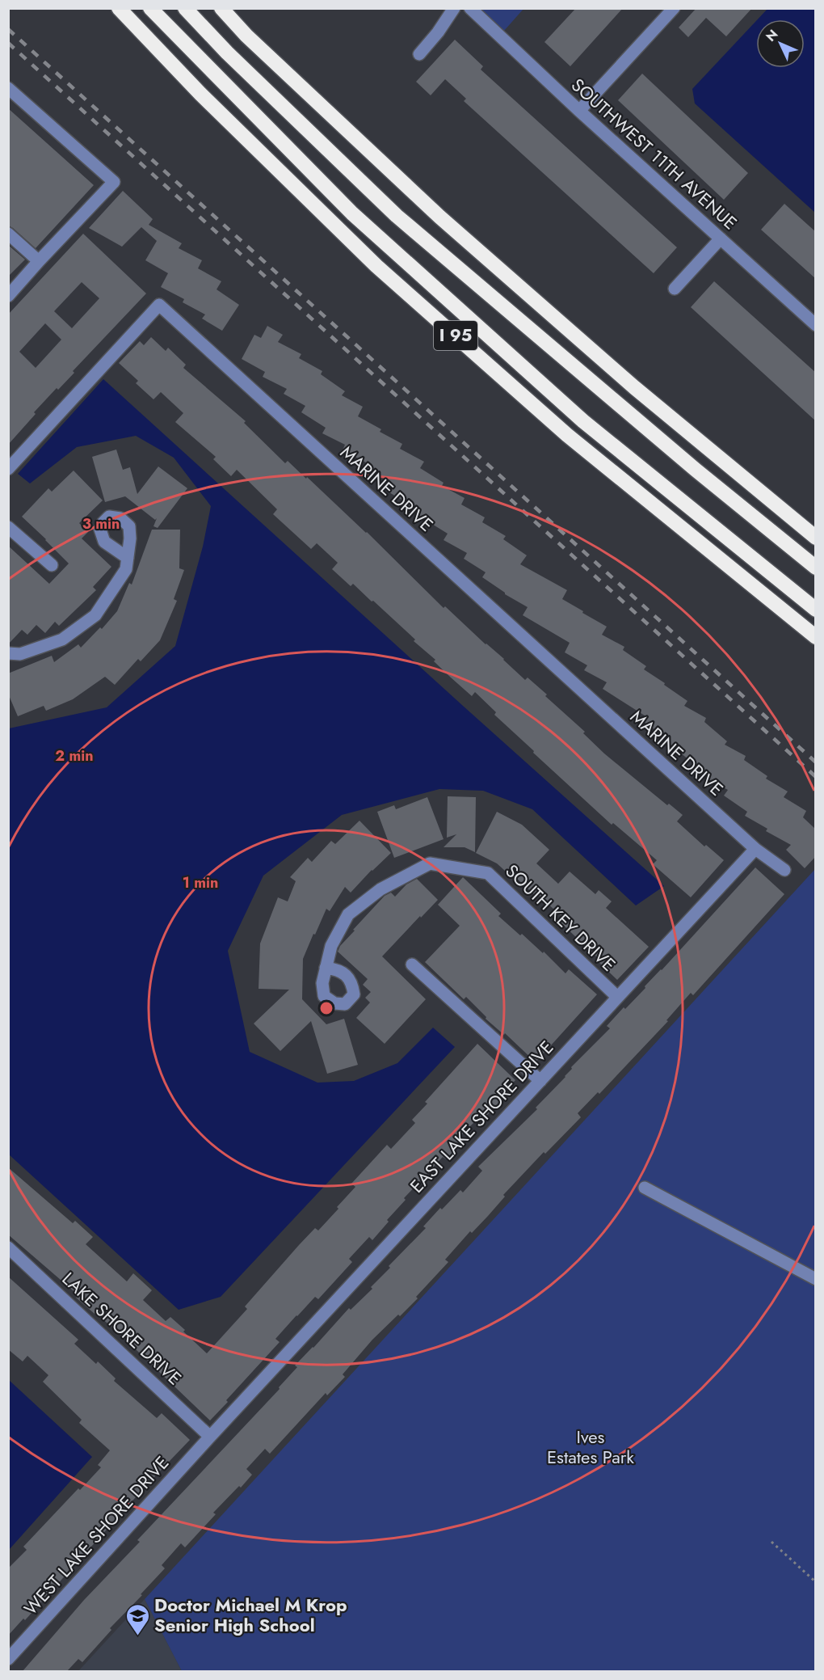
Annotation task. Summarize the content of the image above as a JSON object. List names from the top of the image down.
{
  "streets": {
    "highway": ["I 95"],
    "street": [
      "SOUTHWEST 11TH AVENUE",
      "MARINE DRIVE",
      "SOUTH KEY DRIVE",
      "EAST LAKE SHORE DRIVE",
      "LAKE SHORE DRIVE",
      "WEST LAKE SHORE DRIVE"
    ]
  },
  "crossings": [
    ["MARINE DRIVE", "EAST LAKE SHORE DRIVE"],
    ["SOUTH KEY DRIVE", "EAST LAKE SHORE DRIVE"],
    ["EAST LAKE SHORE DRIVE", "LAKE SHORE DRIVE"],
    ["EAST LAKE SHORE DRIVE", "WEST LAKE SHORE DRIVE"],
    ["LAKE SHORE DRIVE", "WEST LAKE SHORE DRIVE"]
  ],
  "parks": ["Ives Estates Park"],
  "places": {
    "school or university": ["Doctor Michael M Krop Senior High School"]
  },
  "north": "top left",
  "rings": ["3 min", "2 min", "1 min"]
}
